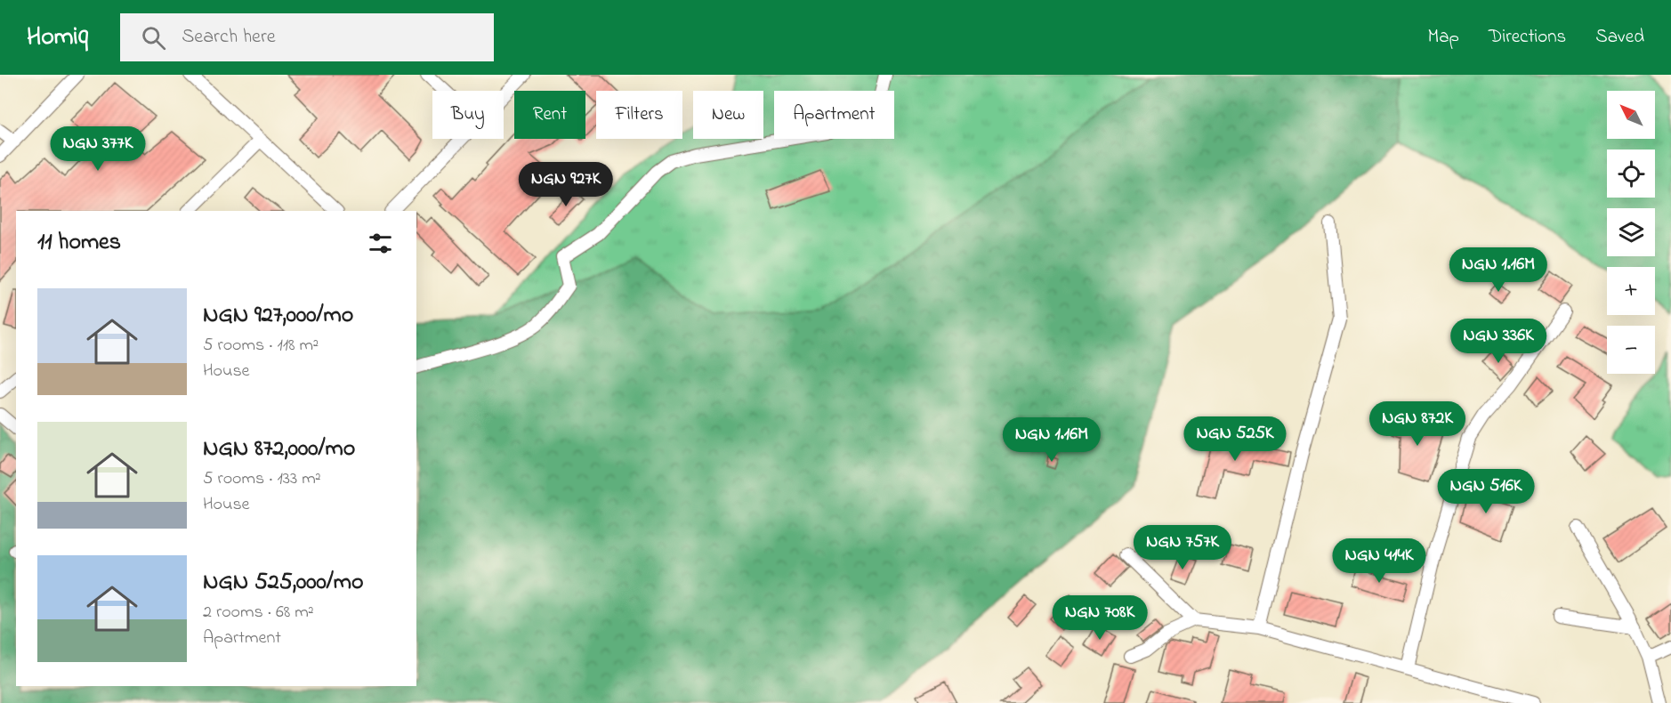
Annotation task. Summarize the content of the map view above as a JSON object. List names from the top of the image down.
{
  "north": "top left",
  "page": {
    "header": "Homiq",
    "search": "Search here",
    "nav": ["Map", "Directions", "Saved"],
    "map_buttons": ["+", "−"],
    "chip": [
      "Buy",
      "Rent",
      "Filters",
      "New",
      "Apartment"
    ],
    "price": [
      "NGN 377K",
      "NGN 927K",
      "NGN 1.16M",
      "NGN 336K",
      "NGN 872K",
      "NGN 525K",
      "NGN 1.16M",
      "NGN 516K",
      "NGN 757K",
      "NGN 414K",
      "NGN 708K"
    ],
    "heading": "11 homes",
    "list": [
      {
        "name": "NGN 927,000/mo",
        "note": "5 rooms · 118 m² · House"
      },
      {
        "name": "NGN 872,000/mo",
        "note": "5 rooms · 133 m² · House"
      },
      {
        "name": "NGN 525,000/mo",
        "note": "2 rooms · 68 m² · Apartment"
      }
    ]
  }
}
